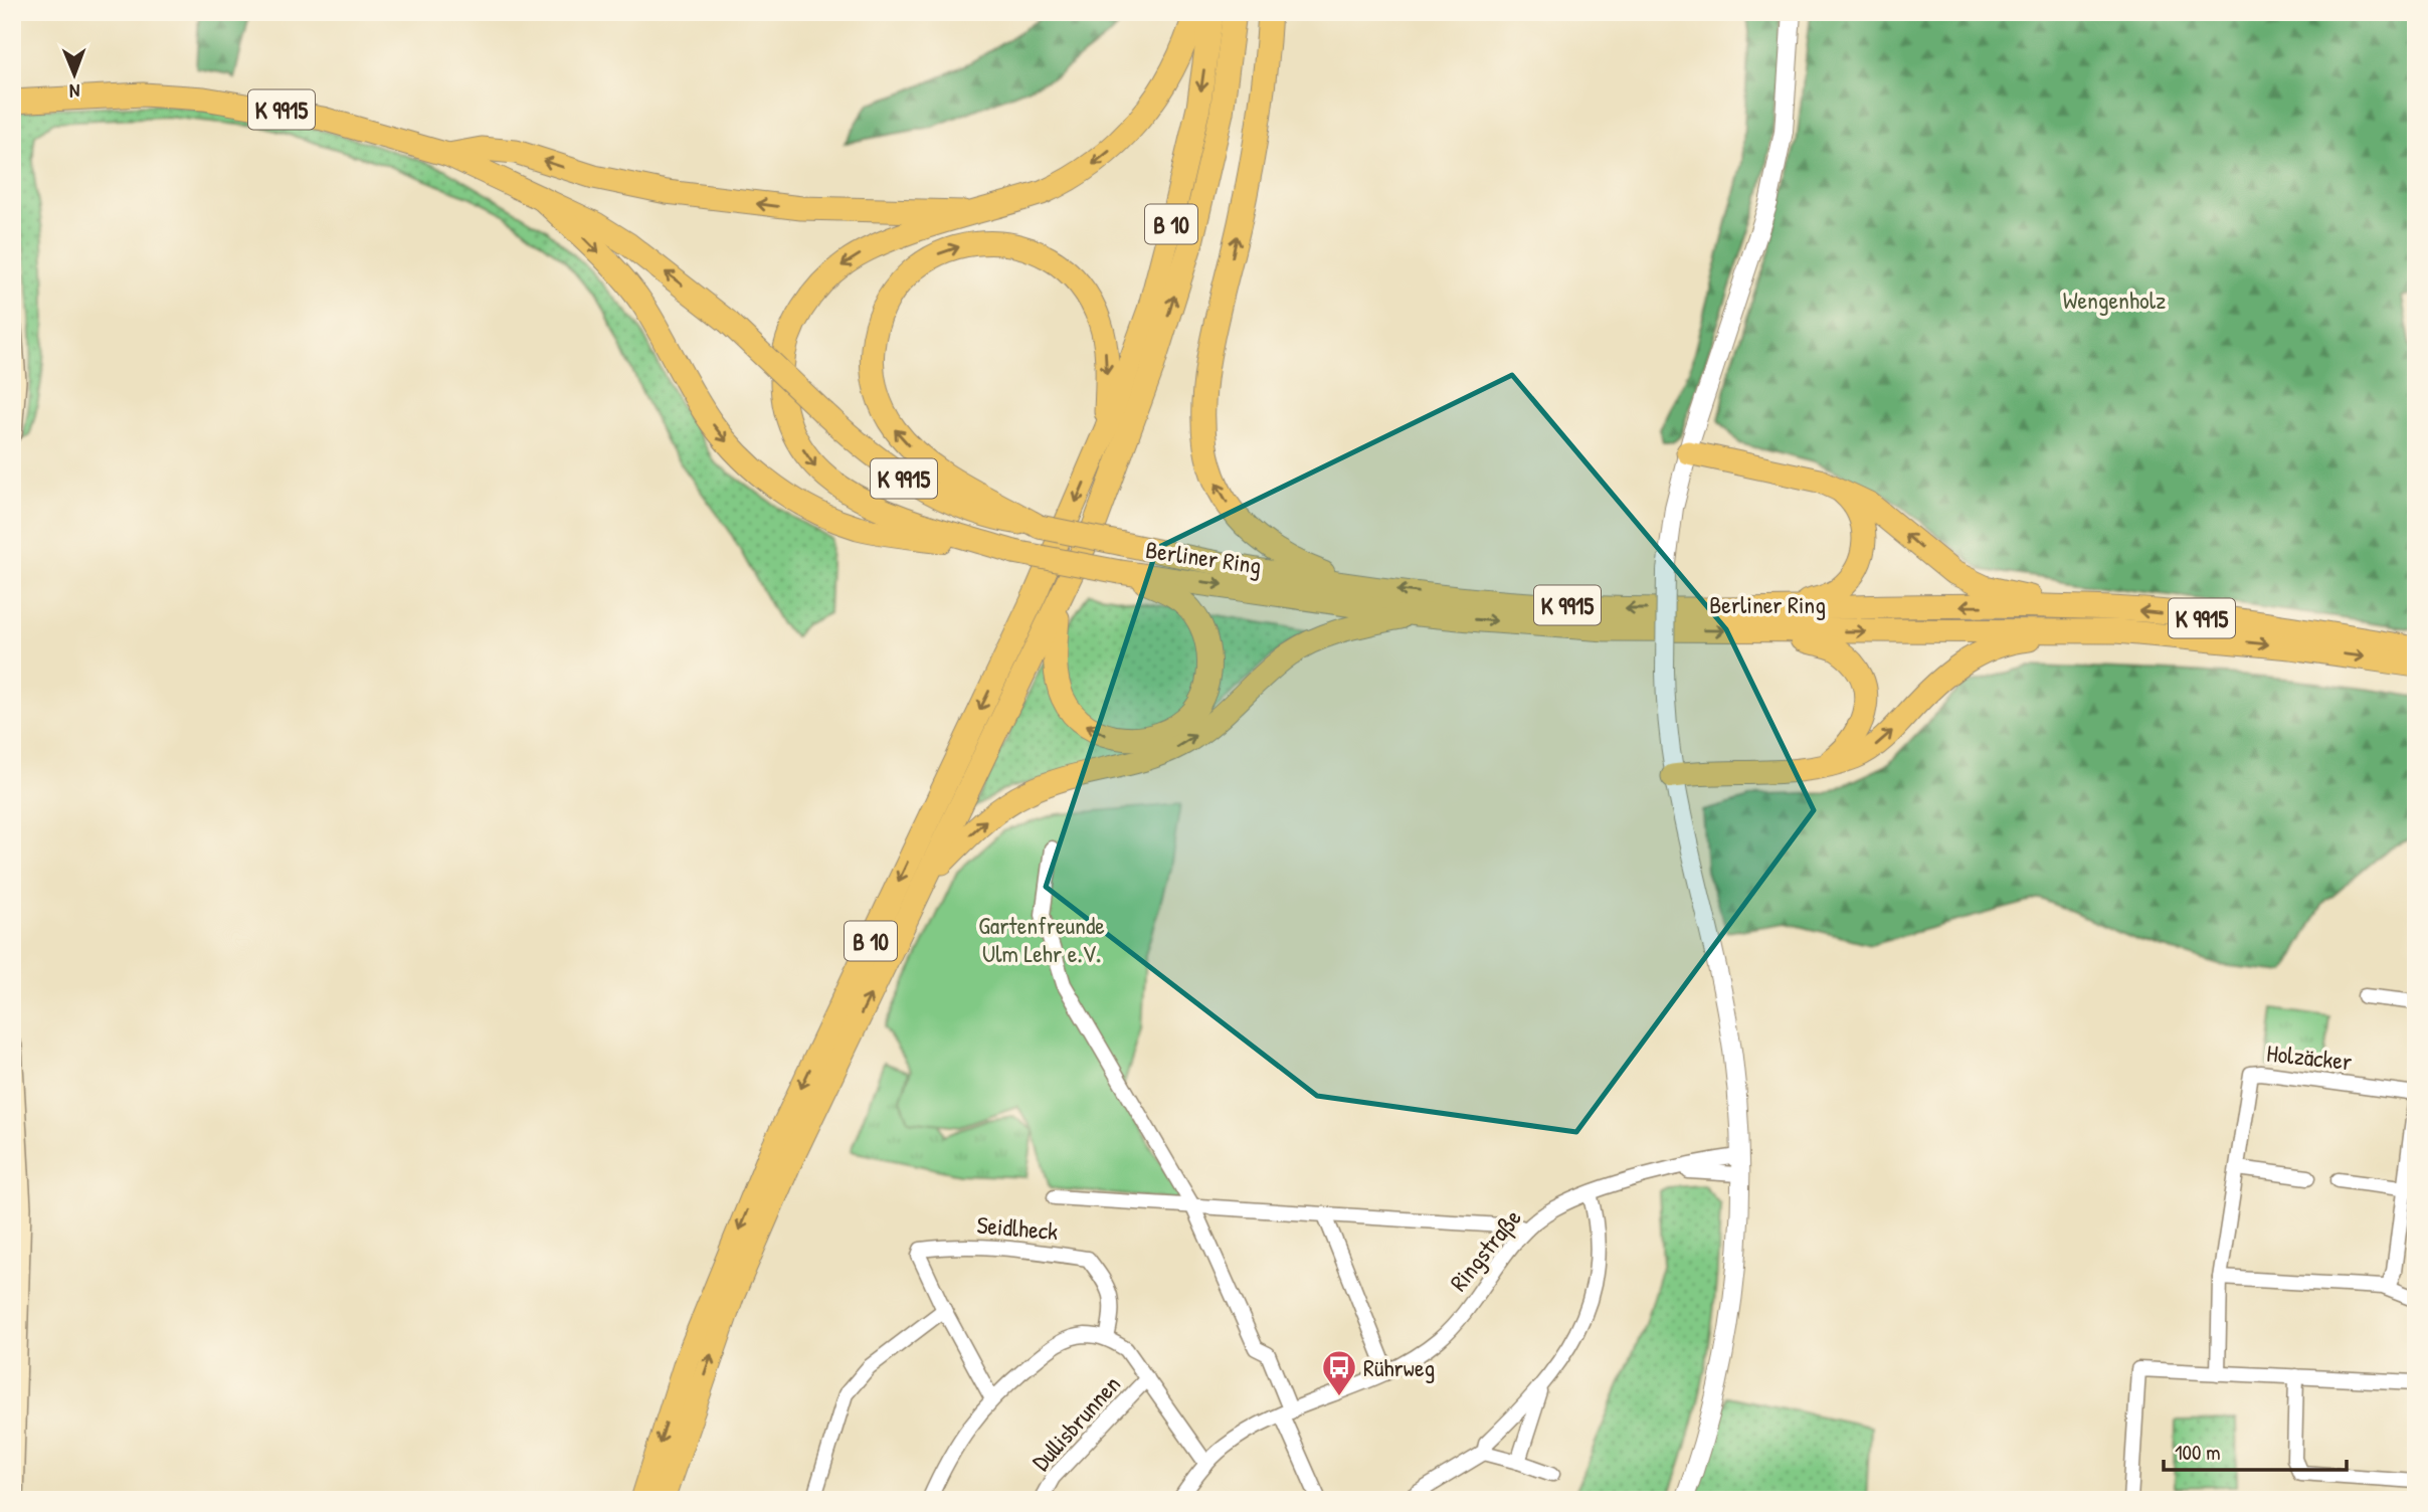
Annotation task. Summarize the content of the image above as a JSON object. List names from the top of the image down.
{
  "streets": {
    "main road": ["K 9915", "B 10", "Berliner Ring"],
    "street": [
      "Holzäcker",
      "Seidlheck",
      "Ringstraße",
      "Dullisbrunnen"
    ]
  },
  "crossings": [
    ["K 9915", "Berliner Ring"],
    ["Seidlheck", "Dullisbrunnen"],
    ["Ringstraße", "Dullisbrunnen"]
  ],
  "parks": ["Wengenholz", "Gartenfreunde Ulm Lehr e.V."],
  "places": {
    "bus stop": ["Rührweg"]
  },
  "scale_bar": "100 m",
  "north": "bottom"
}
